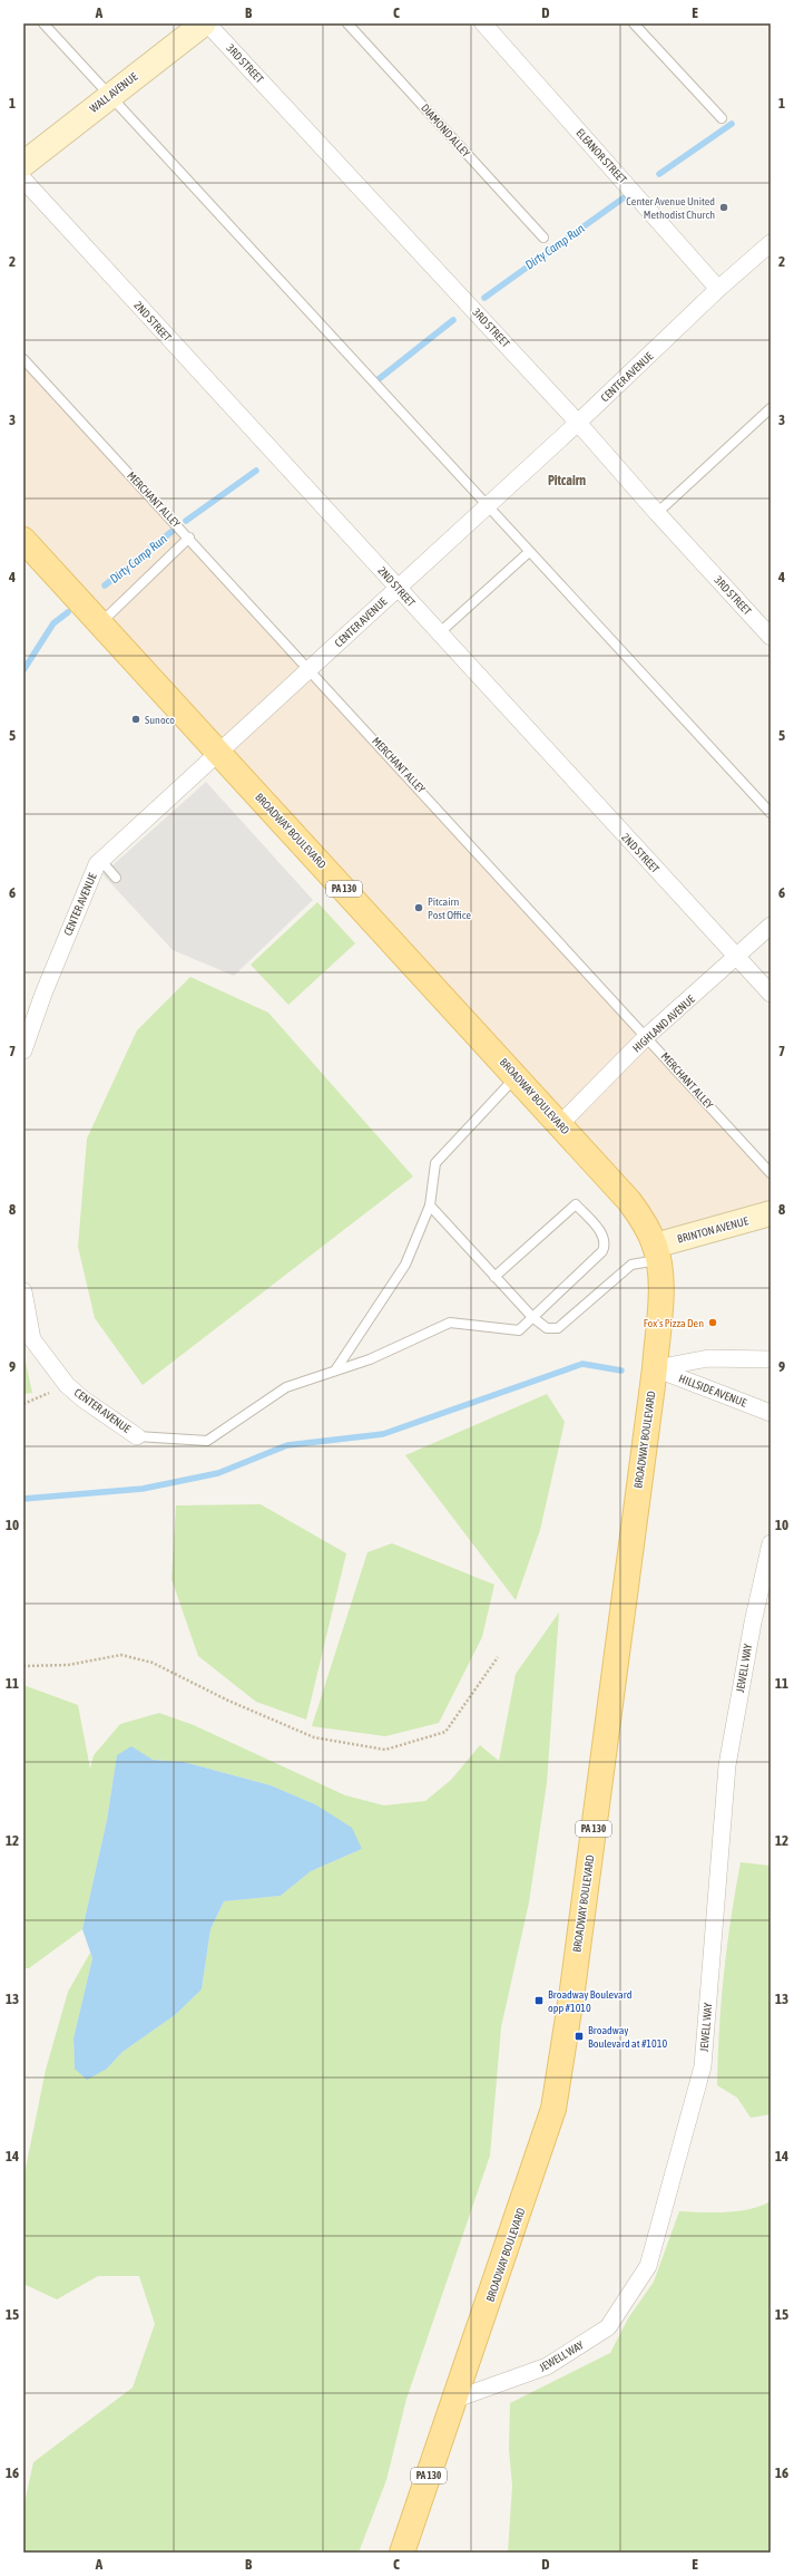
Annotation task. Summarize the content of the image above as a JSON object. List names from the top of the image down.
{
  "streets": {
    "main road": ["BROADWAY BOULEVARD", "PA 130"],
    "street": [
      "3RD STREET",
      "WALL AVENUE",
      "ELEANOR STREET",
      "2ND STREET",
      "CENTER AVENUE",
      "HIGHLAND AVENUE",
      "BRINTON AVENUE",
      "HILLSIDE AVENUE",
      "JEWELL WAY"
    ],
    "lane": ["DIAMOND ALLEY", "MERCHANT ALLEY"]
  },
  "crossings": [
    ["3RD STREET", "WALL AVENUE"],
    ["3RD STREET", "CENTER AVENUE"],
    ["ELEANOR STREET", "CENTER AVENUE"],
    ["2ND STREET", "CENTER AVENUE"],
    ["2ND STREET", "HIGHLAND AVENUE"],
    ["CENTER AVENUE", "MERCHANT ALLEY"],
    ["CENTER AVENUE", "BROADWAY BOULEVARD"],
    ["MERCHANT ALLEY", "HIGHLAND AVENUE"],
    ["BROADWAY BOULEVARD", "HIGHLAND AVENUE"],
    ["BROADWAY BOULEVARD", "BRINTON AVENUE"],
    ["BROADWAY BOULEVARD", "HILLSIDE AVENUE"],
    ["BROADWAY BOULEVARD", "JEWELL WAY"]
  ],
  "districts": ["Pitcairn"],
  "water": ["Dirty Camp Run"],
  "places": {
    "other": [
      "Center Avenue United Methodist Church",
      "Sunoco",
      "Pitcairn Post Office",
      "Fox's Pizza Den"
    ],
    "transit": ["Broadway Boulevard opp #1010", "Broadway Boulevard at #1010"]
  },
  "grid": {
    "columns": [
      "A",
      "B",
      "C",
      "D",
      "E"
    ],
    "rows": [
      "1",
      "2",
      "3",
      "4",
      "5",
      "6",
      "7",
      "8",
      "9",
      "10",
      "11",
      "12",
      "13",
      "14",
      "15",
      "16"
    ]
  }
}
